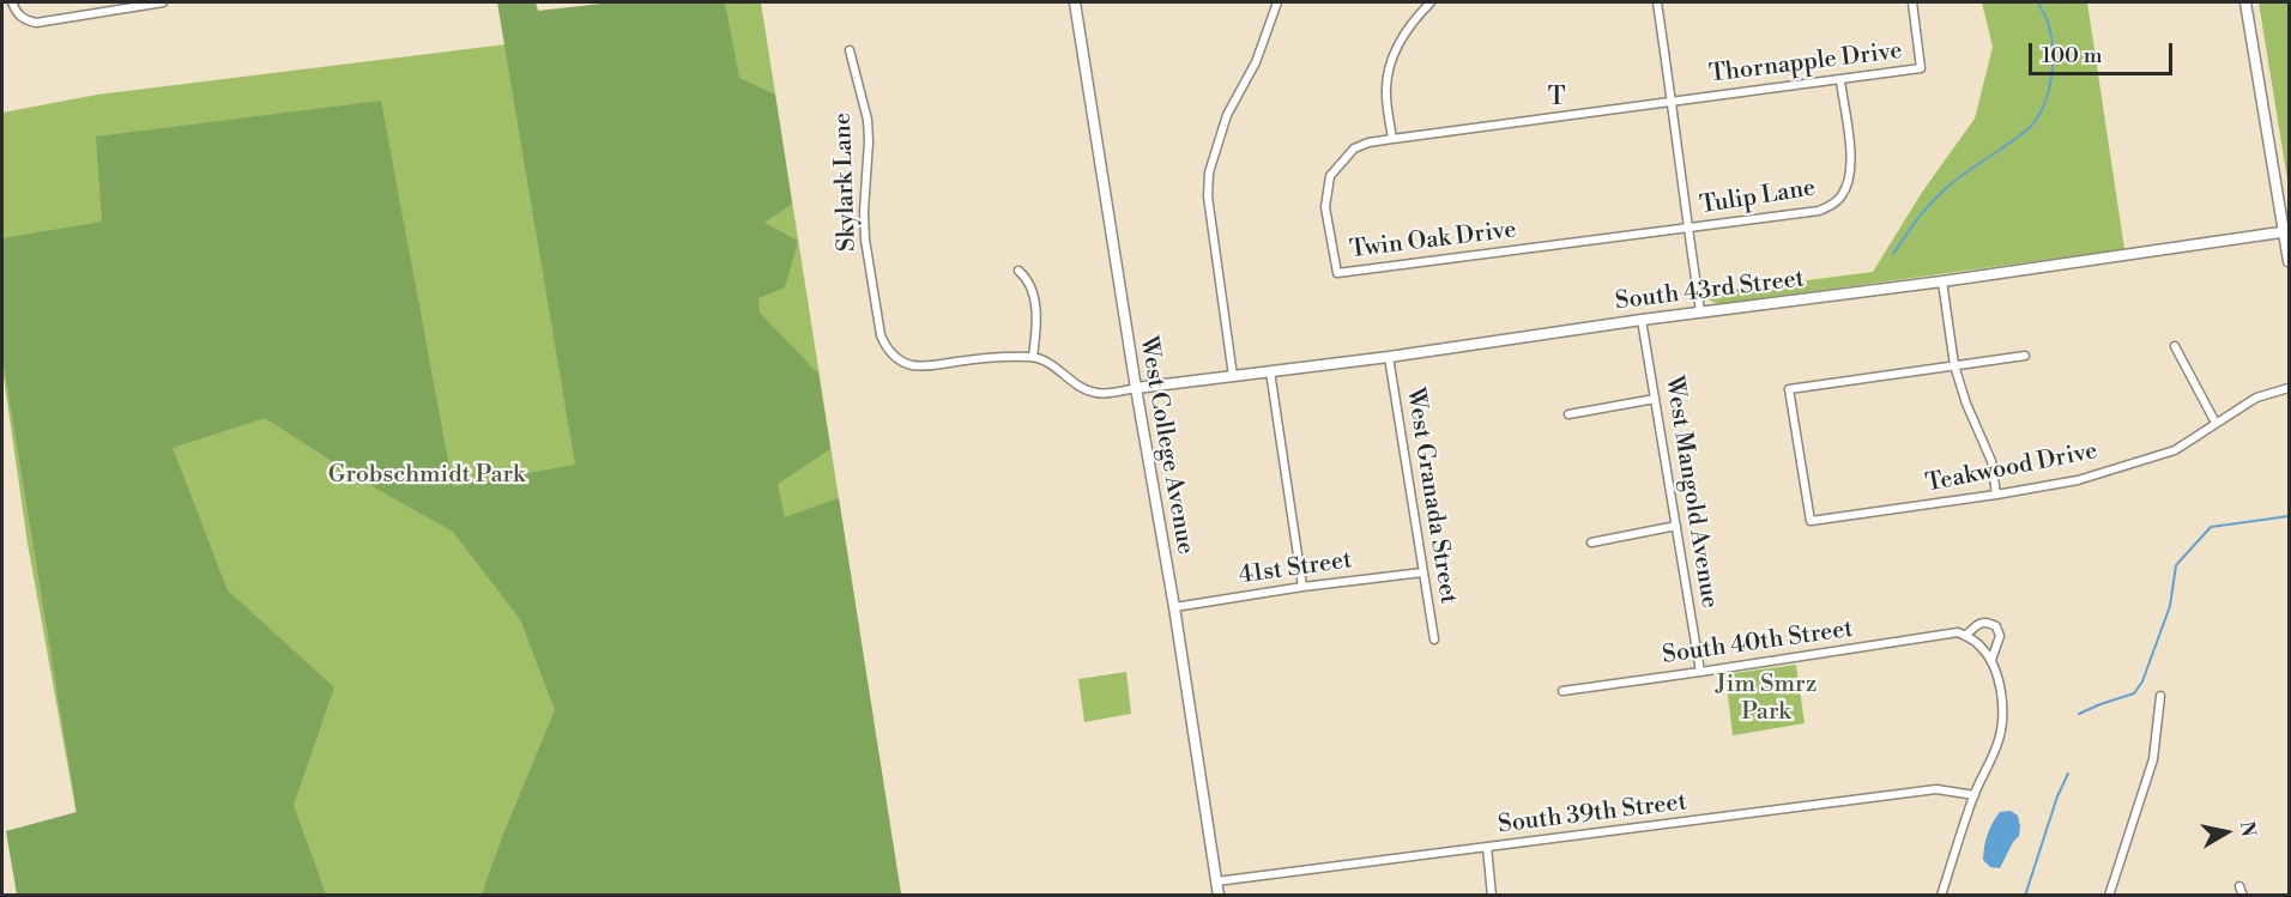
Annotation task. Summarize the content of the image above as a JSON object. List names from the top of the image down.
{
  "streets": {
    "street": [
      "Thornapple Drive",
      "Skylark Lane",
      "Tulip Lane",
      "Twin Oak Drive",
      "South 43rd Street",
      "West College Avenue",
      "Teakwood Drive",
      "West Mangold Avenue",
      "West Granada Street",
      "41st Street",
      "South 40th Street",
      "South 39th Street"
    ]
  },
  "crossings": [
    ["Thornapple Drive", "Tulip Lane"],
    ["Thornapple Drive", "Twin Oak Drive"],
    ["Skylark Lane", "South 43rd Street"],
    ["Skylark Lane", "West College Avenue"],
    ["Tulip Lane", "Twin Oak Drive"],
    ["South 43rd Street", "West College Avenue"],
    ["South 43rd Street", "West Mangold Avenue"],
    ["South 43rd Street", "West Granada Street"],
    ["West College Avenue", "41st Street"],
    ["West College Avenue", "South 39th Street"],
    ["West Mangold Avenue", "South 40th Street"],
    ["West Granada Street", "41st Street"]
  ],
  "districts": ["T"],
  "parks": ["Grobschmidt Park", "Jim Smrz Park"],
  "scale_bar": "100 m",
  "north": "right"
}
